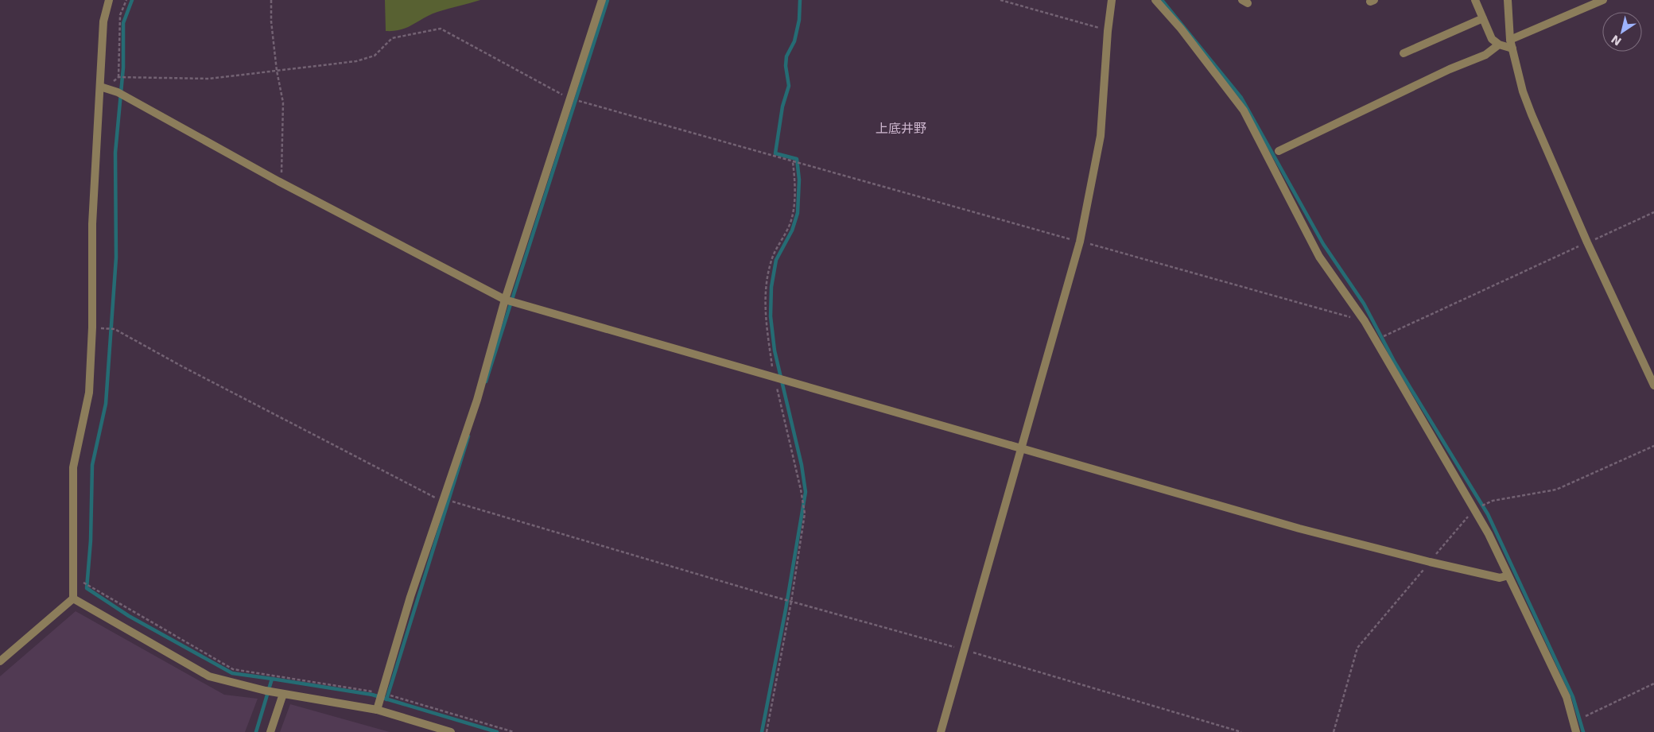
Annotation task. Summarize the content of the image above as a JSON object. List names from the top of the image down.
{
  "districts": ["上底井野"],
  "north": "bottom left"
}
